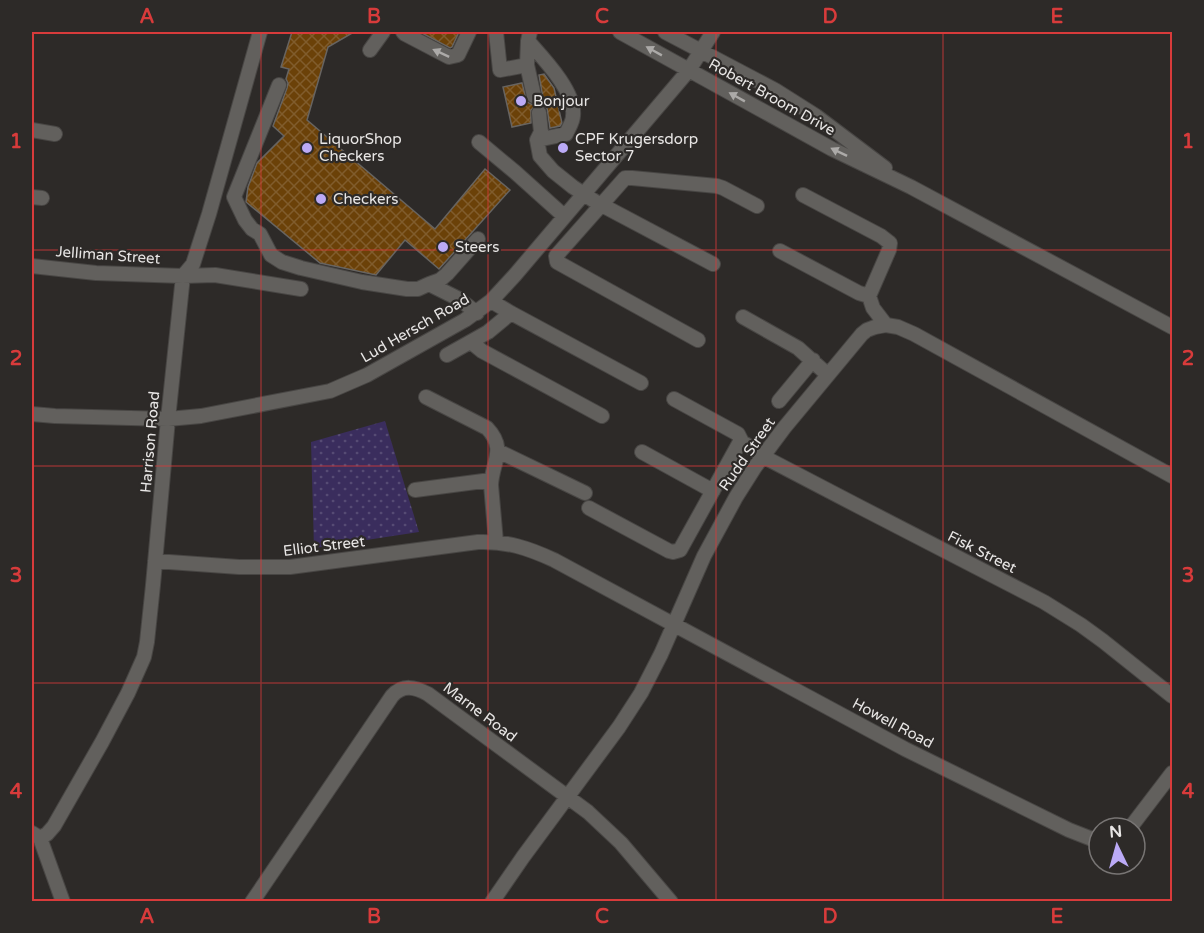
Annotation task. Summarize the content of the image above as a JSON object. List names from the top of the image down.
{
  "streets": {
    "street": [
      "Robert Broom Drive",
      "Jelliman Street",
      "Lud Hersch Road",
      "Harrison Road",
      "Rudd Street",
      "Elliot Street",
      "Fisk Street",
      "Marne Road",
      "Howell Road"
    ]
  },
  "crossings": [
    ["Robert Broom Drive", "Lud Hersch Road"],
    ["Jelliman Street", "Harrison Road"],
    ["Lud Hersch Road", "Harrison Road"],
    ["Harrison Road", "Elliot Street"],
    ["Rudd Street", "Elliot Street"],
    ["Rudd Street", "Fisk Street"],
    ["Rudd Street", "Marne Road"],
    ["Rudd Street", "Howell Road"],
    ["Elliot Street", "Howell Road"]
  ],
  "places": [
    "Bonjour",
    "LiquorShop Checkers",
    "CPF Krugersdorp Sector 7",
    "Checkers",
    "Steers"
  ],
  "north": "top",
  "grid": {
    "columns": [
      "A",
      "B",
      "C",
      "D",
      "E"
    ],
    "rows": [
      "1",
      "2",
      "3",
      "4"
    ]
  }
}
